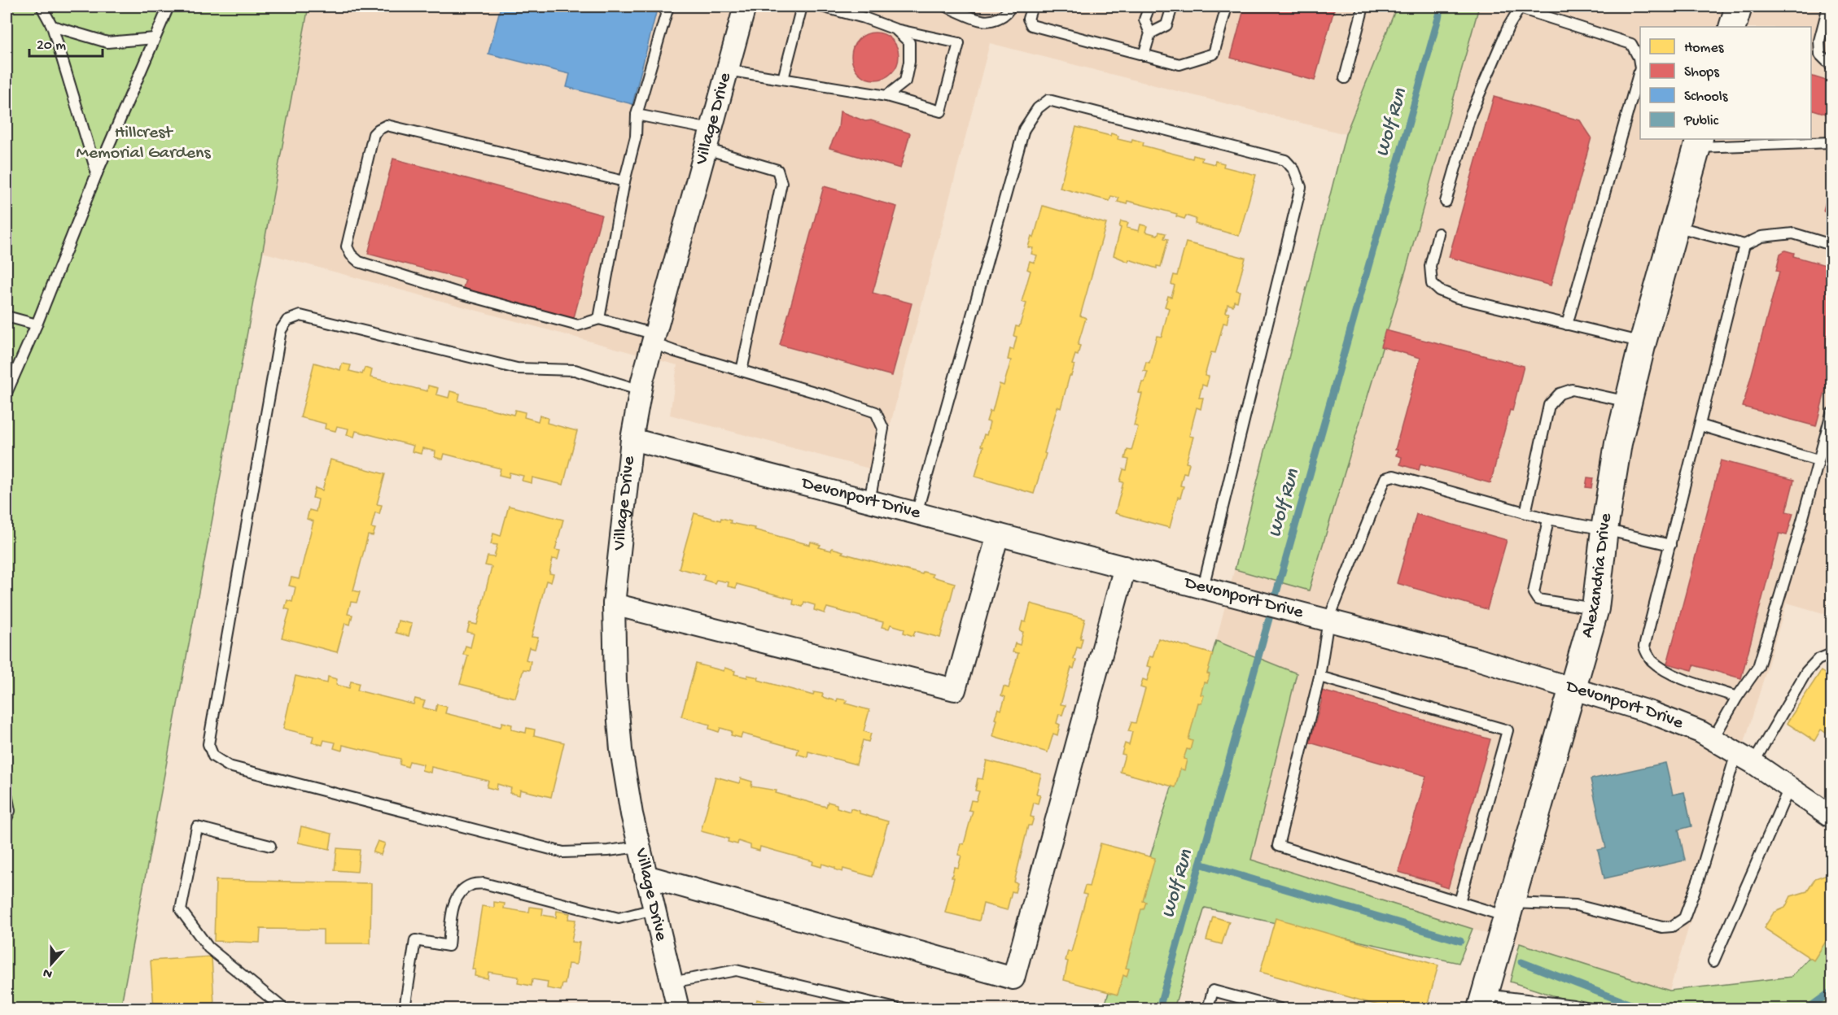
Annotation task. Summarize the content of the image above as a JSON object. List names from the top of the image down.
{
  "streets": {
    "street": ["Village Drive", "Devonport Drive", "Alexandria Drive"]
  },
  "crossings": [
    ["Village Drive", "Devonport Drive"],
    ["Devonport Drive", "Alexandria Drive"]
  ],
  "water": ["Wolf Run"],
  "parks": ["Hillcrest Memorial Gardens"],
  "legend": [
    "Homes",
    "Shops",
    "Schools",
    "Public"
  ],
  "scale_bar": "20 m",
  "north": "bottom"
}
